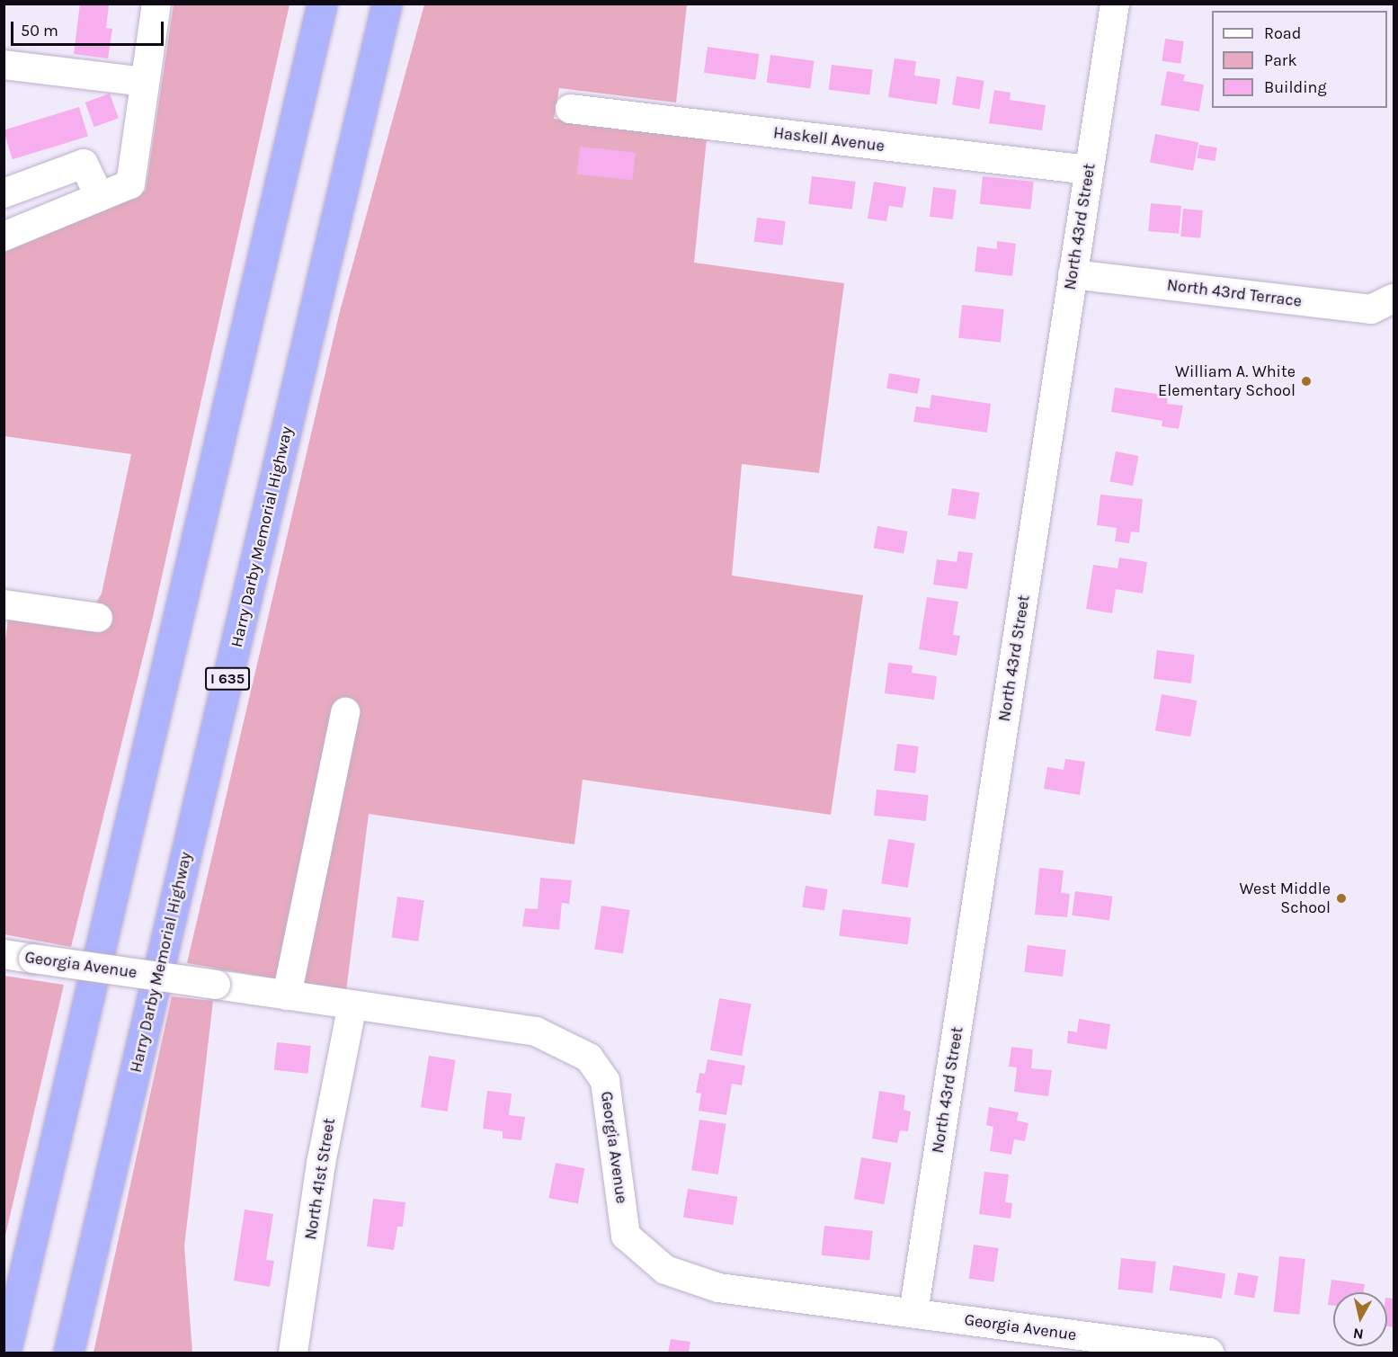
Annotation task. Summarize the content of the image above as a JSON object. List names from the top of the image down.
{
  "streets": {
    "highway": ["Harry Darby Memorial Highway", "I 635"],
    "street": [
      "Haskell Avenue",
      "North 43rd Street",
      "North 43rd Terrace",
      "Georgia Avenue",
      "North 41st Street"
    ]
  },
  "crossings": [
    ["Haskell Avenue", "North 43rd Street"],
    ["North 43rd Street", "North 43rd Terrace"],
    ["North 43rd Street", "Georgia Avenue"],
    ["Georgia Avenue", "North 41st Street"]
  ],
  "places": ["William A. White Elementary School", "West Middle School"],
  "legend": ["Road", "Park", "Building"],
  "scale_bar": "50 m",
  "north": "bottom"
}
